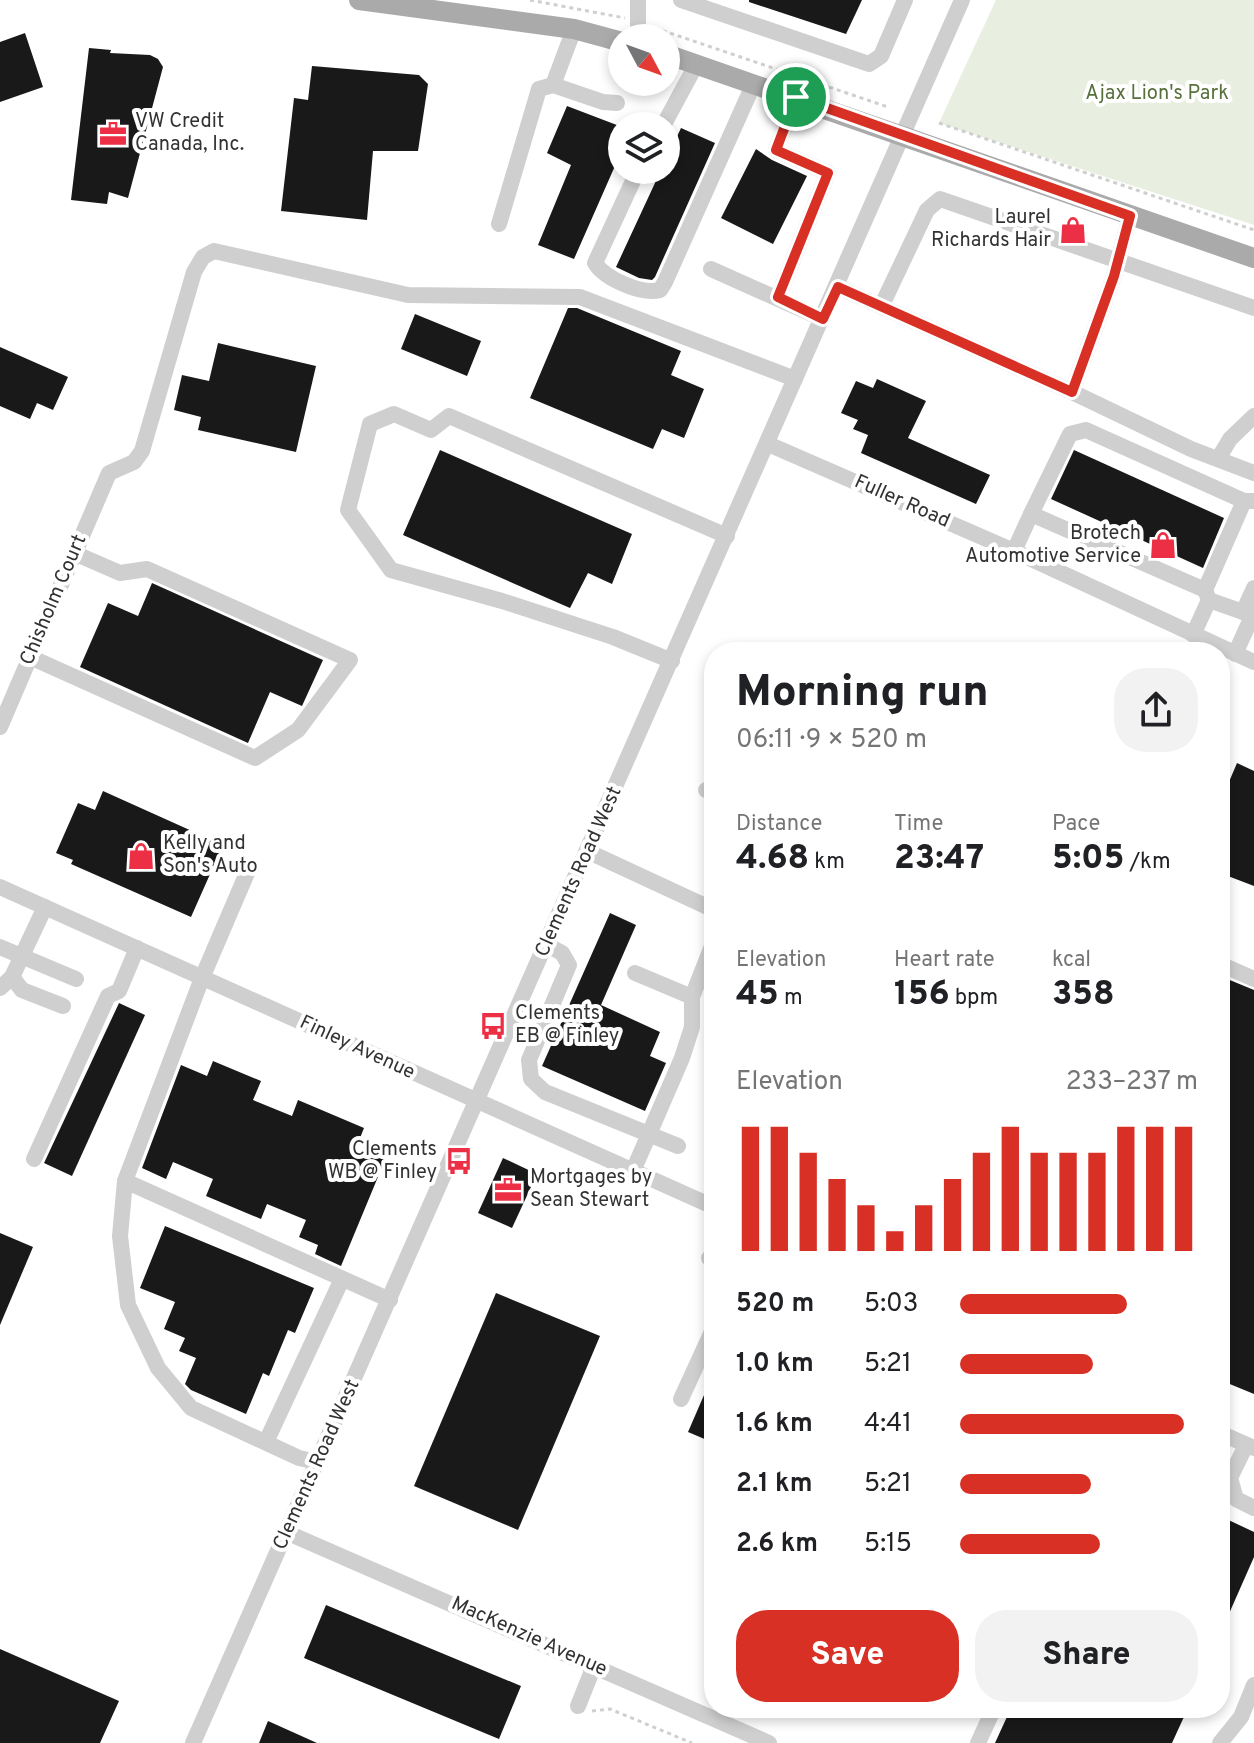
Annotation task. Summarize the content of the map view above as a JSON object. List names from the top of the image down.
{
  "streets": {
    "street": [
      "Fuller Road",
      "Chisholm Court",
      "Clements Road West",
      "Finley Avenue",
      "MacKenzie Avenue"
    ]
  },
  "crossings": [
    ["Fuller Road", "Clements Road West"],
    ["Chisholm Court", "Clements Road West"],
    ["Clements Road West", "Finley Avenue"],
    ["Clements Road West", "MacKenzie Avenue"]
  ],
  "parks": ["Ajax Lion's Park"],
  "places": {
    "office": ["VW Credit Canada, Inc.", "Mortgages by Sean Stewart"],
    "shop": ["Laurel Richards Hair", "Brotech Automotive Service", "Kelly and Son's Auto"],
    "bus stop": ["Clements EB @ Finley", "Clements WB @ Finley"]
  },
  "north": "bottom right",
  "page": {
    "heading": ["Morning run", "06:11 · 9 × 520 m"],
    "stats": [
      ["Distance", "4.68 km"],
      ["Time", "23:47"],
      ["Pace", "5:05 /km"],
      ["Elevation", "45 m"],
      ["Heart rate", "156 bpm"],
      ["kcal", "358"]
    ],
    "chart": ["Elevation", "233–237 m"],
    "list": [
      {
        "name": "520 m",
        "note": "5:03"
      },
      {
        "name": "1.0 km",
        "note": "5:21"
      },
      {
        "name": "1.6 km",
        "note": "4:41"
      },
      {
        "name": "2.1 km",
        "note": "5:21"
      },
      {
        "name": "2.6 km",
        "note": "5:15"
      }
    ],
    "buttons": ["Save", "Share"]
  }
}
